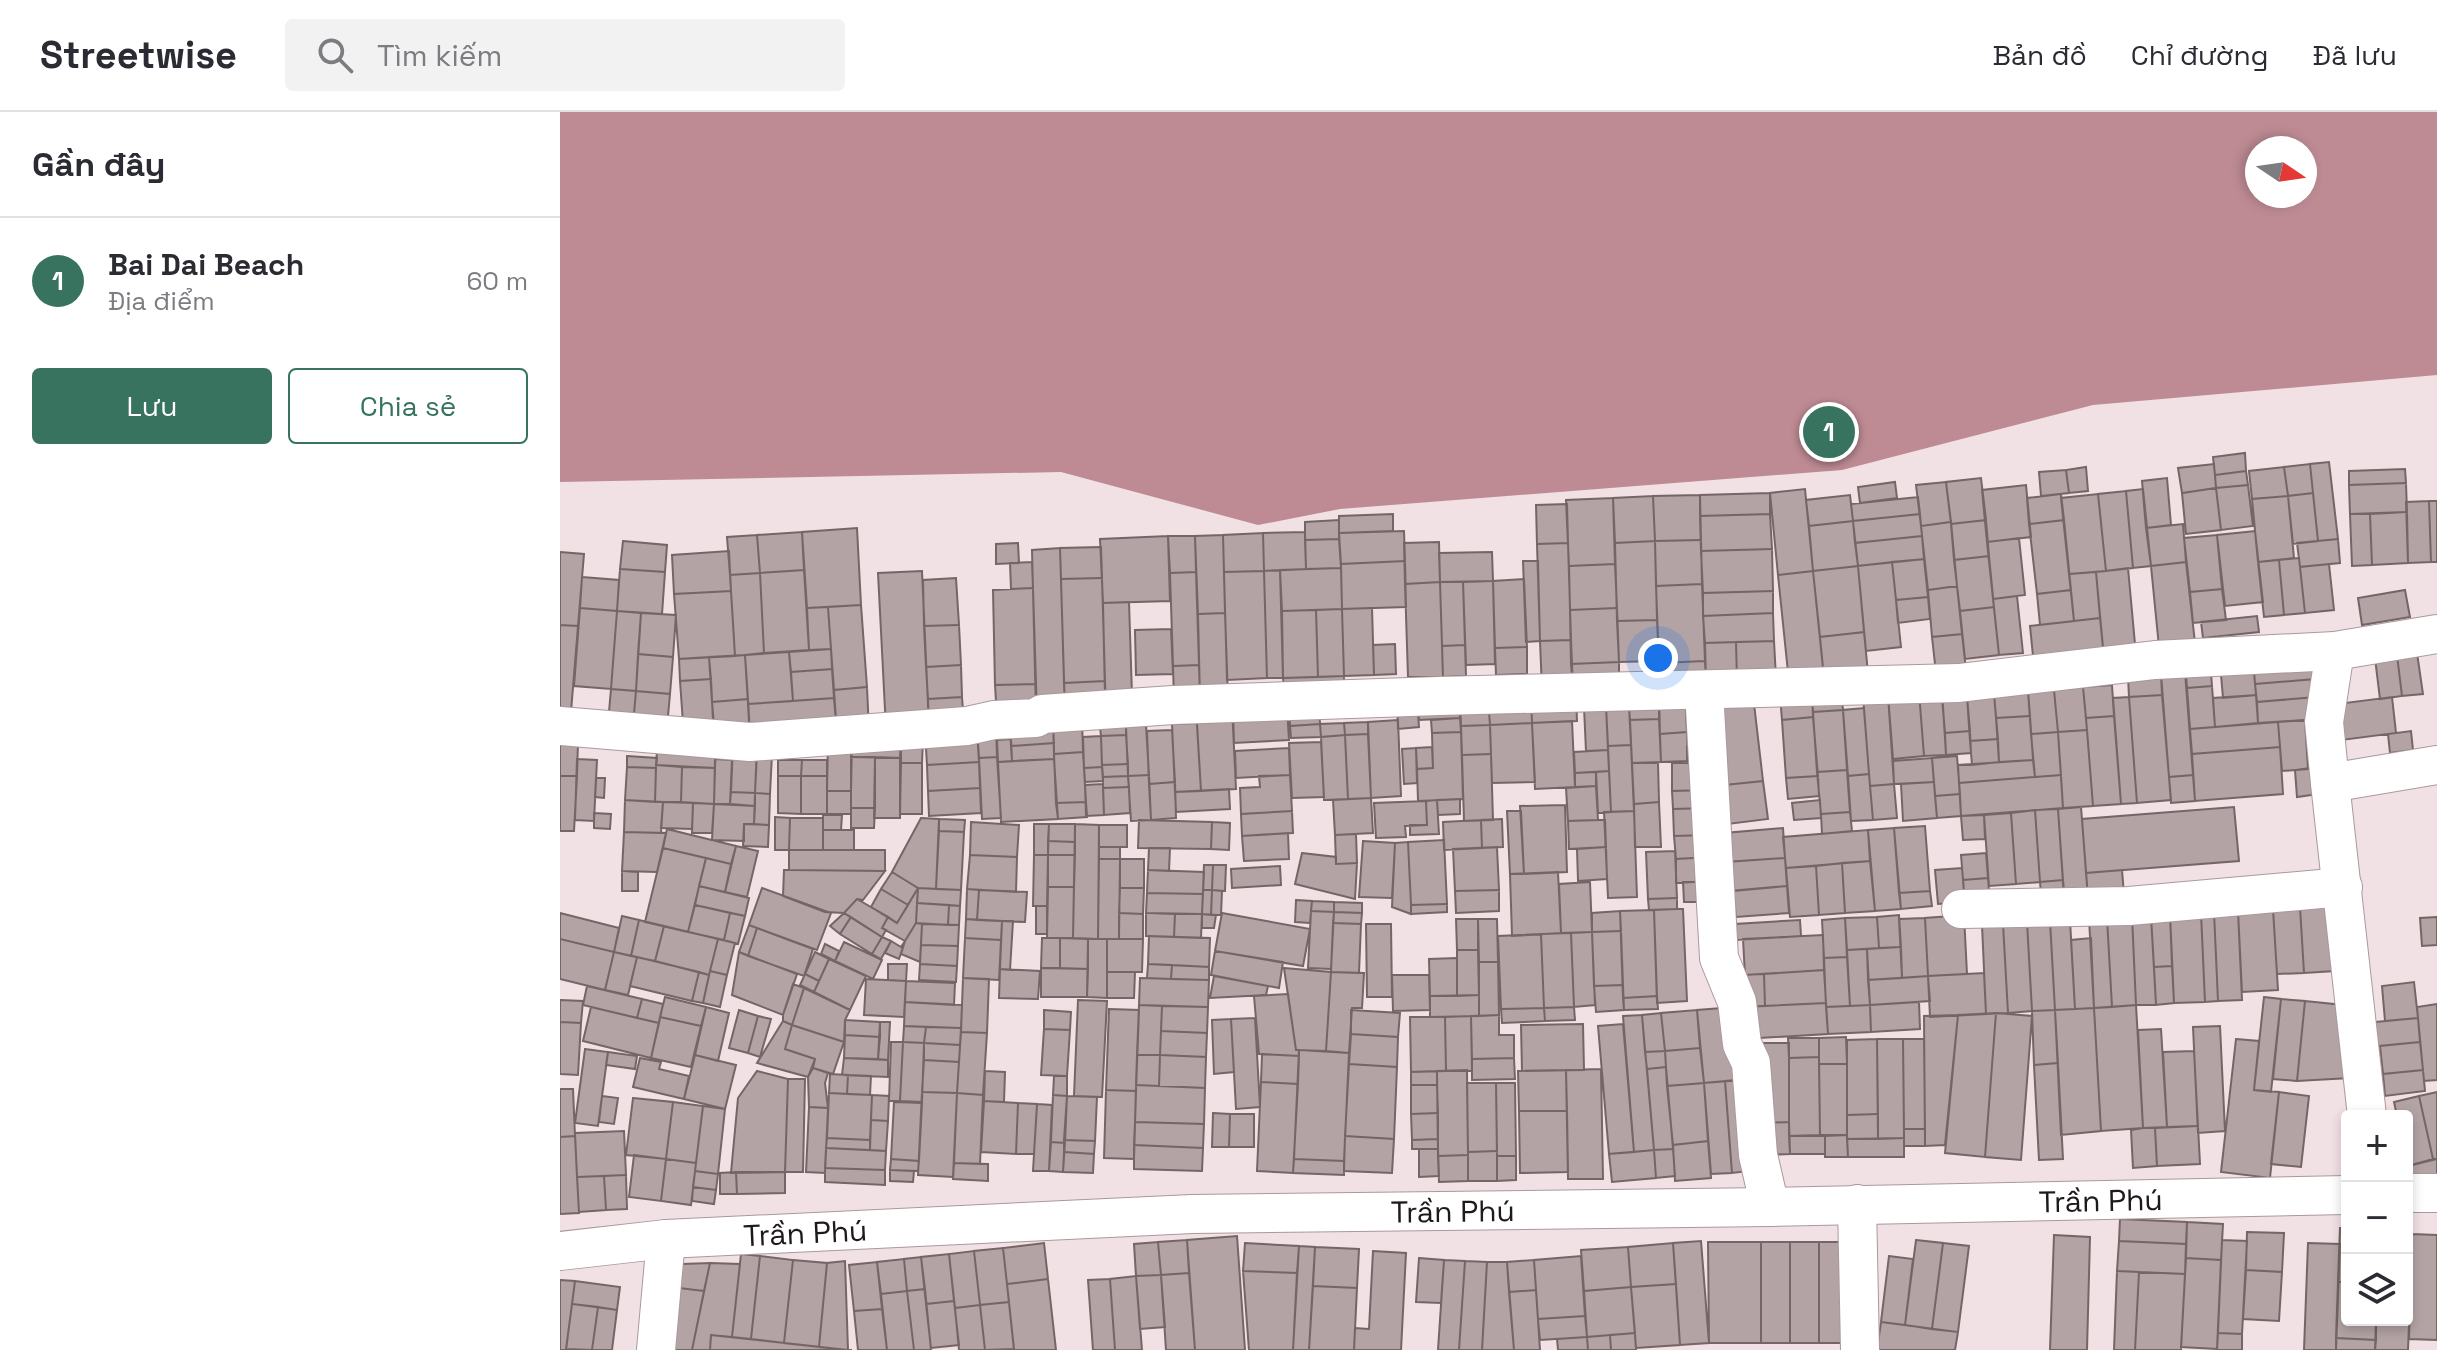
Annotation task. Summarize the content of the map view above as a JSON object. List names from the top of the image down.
{
  "streets": {
    "street": ["Trần Phú"]
  },
  "north": "right",
  "page": {
    "header": "Streetwise",
    "search": "Tìm kiếm",
    "nav": ["Bản đồ", "Chỉ đường", "Đã lưu"],
    "heading": "Gần đây",
    "list": [
      {
        "mark": "1",
        "name": "Bai Dai Beach",
        "note": "Địa điểm",
        "value": "60 m"
      }
    ],
    "buttons": ["Lưu", "Chia sẻ"],
    "pins": "1",
    "map_buttons": ["+", "−"]
  }
}
